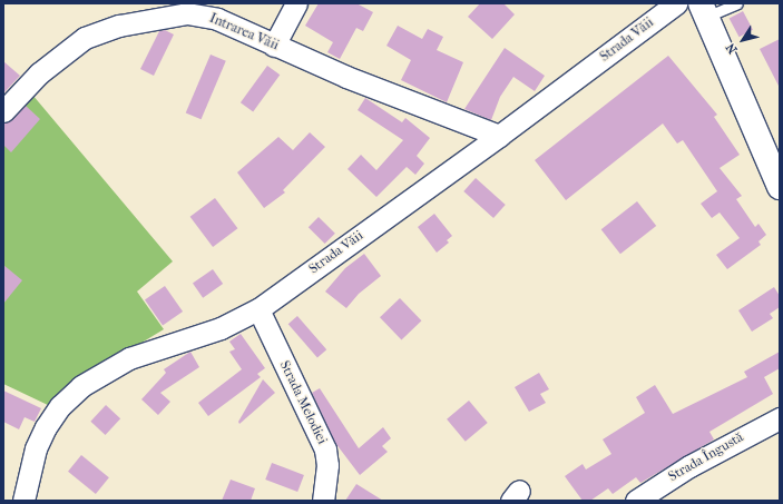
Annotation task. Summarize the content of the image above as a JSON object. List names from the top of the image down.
{
  "streets": {
    "street": [
      "Intrarea Văii",
      "Strada Văii",
      "Strada Melodiei",
      "Strada Îngustă"
    ]
  },
  "crossings": [
    ["Intrarea Văii", "Strada Văii"],
    ["Strada Văii", "Strada Melodiei"]
  ],
  "north": "bottom left"
}
